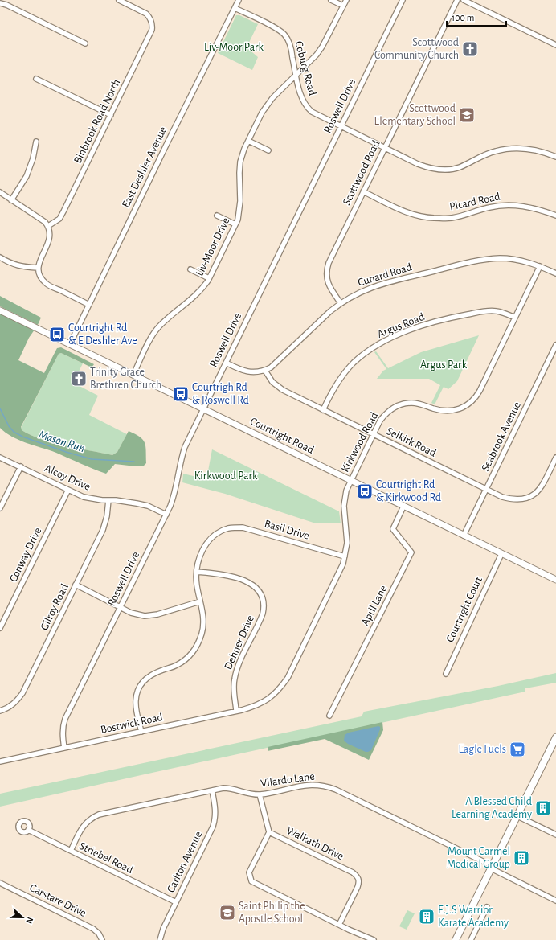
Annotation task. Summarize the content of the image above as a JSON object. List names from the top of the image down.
{
  "streets": {
    "street": [
      "Coburg Road",
      "Roswell Drive",
      "Binbrook Road North",
      "East Deshler Avenue",
      "Scottwood Road",
      "Picard Road",
      "Liv-Moor Drive",
      "Cunard Road",
      "Argus Road",
      "Courtright Road",
      "Seabrook Avenue",
      "Kirkwood Road",
      "Selkirk Road",
      "Alcoy Drive",
      "Basil Drive",
      "Conway Drive",
      "April Lane",
      "Gilroy Road",
      "Courtright Court",
      "Dehner Drive",
      "Bostwick Road",
      "Vilardo Lane",
      "Walkath Drive",
      "Striebel Road",
      "Carlton Avenue",
      "Carstare Drive"
    ]
  },
  "crossings": [
    ["Coburg Road", "Roswell Drive"],
    ["Coburg Road", "East Deshler Avenue"],
    ["Coburg Road", "Scottwood Road"],
    ["Coburg Road", "Liv-Moor Drive"],
    ["Roswell Drive", "Cunard Road"],
    ["Roswell Drive", "Courtright Road"],
    ["Roswell Drive", "Alcoy Drive"],
    ["Roswell Drive", "Bostwick Road"],
    ["East Deshler Avenue", "Courtright Road"],
    ["Scottwood Road", "Picard Road"],
    ["Scottwood Road", "Cunard Road"],
    ["Liv-Moor Drive", "Courtright Road"],
    ["Cunard Road", "Kirkwood Road"],
    ["Cunard Road", "Selkirk Road"],
    ["Argus Road", "Kirkwood Road"],
    ["Argus Road", "Selkirk Road"],
    ["Courtright Road", "Seabrook Avenue"],
    ["Courtright Road", "Kirkwood Road"],
    ["Courtright Road", "April Lane"],
    ["Courtright Road", "Courtright Court"],
    ["Seabrook Avenue", "Selkirk Road"],
    ["Kirkwood Road", "Selkirk Road"],
    ["Kirkwood Road", "Basil Drive"],
    ["Kirkwood Road", "Bostwick Road"],
    ["Alcoy Drive", "Conway Drive"],
    ["Alcoy Drive", "Gilroy Road"],
    ["Basil Drive", "Dehner Drive"],
    ["Dehner Drive", "Bostwick Road"],
    ["Vilardo Lane", "Striebel Road"],
    ["Vilardo Lane", "Carlton Avenue"],
    ["Striebel Road", "Carlton Avenue"]
  ],
  "water": ["Mason Run"],
  "parks": ["Liv-Moor Park", "Argus Park", "Kirkwood Park"],
  "places": {
    "church": ["Scottwood Community Church", "Trinity Grace Brethren Church"],
    "school or university": ["Scottwood Elementary School", "Saint Philip the Apostle School"],
    "bus stop": ["Courtright Rd & E Deshler Ave", "Courtrigh Rd & Roswell Rd", "Courtright Rd & Kirkwood Rd"],
    "supermarket": ["Eagle Fuels"],
    "building": ["A Blessed Child Learning Academy", "Mount Carmel Medical Group", "E.J.S Warrior Karate Academy"]
  },
  "scale_bar": "100 m",
  "north": "right"
}
